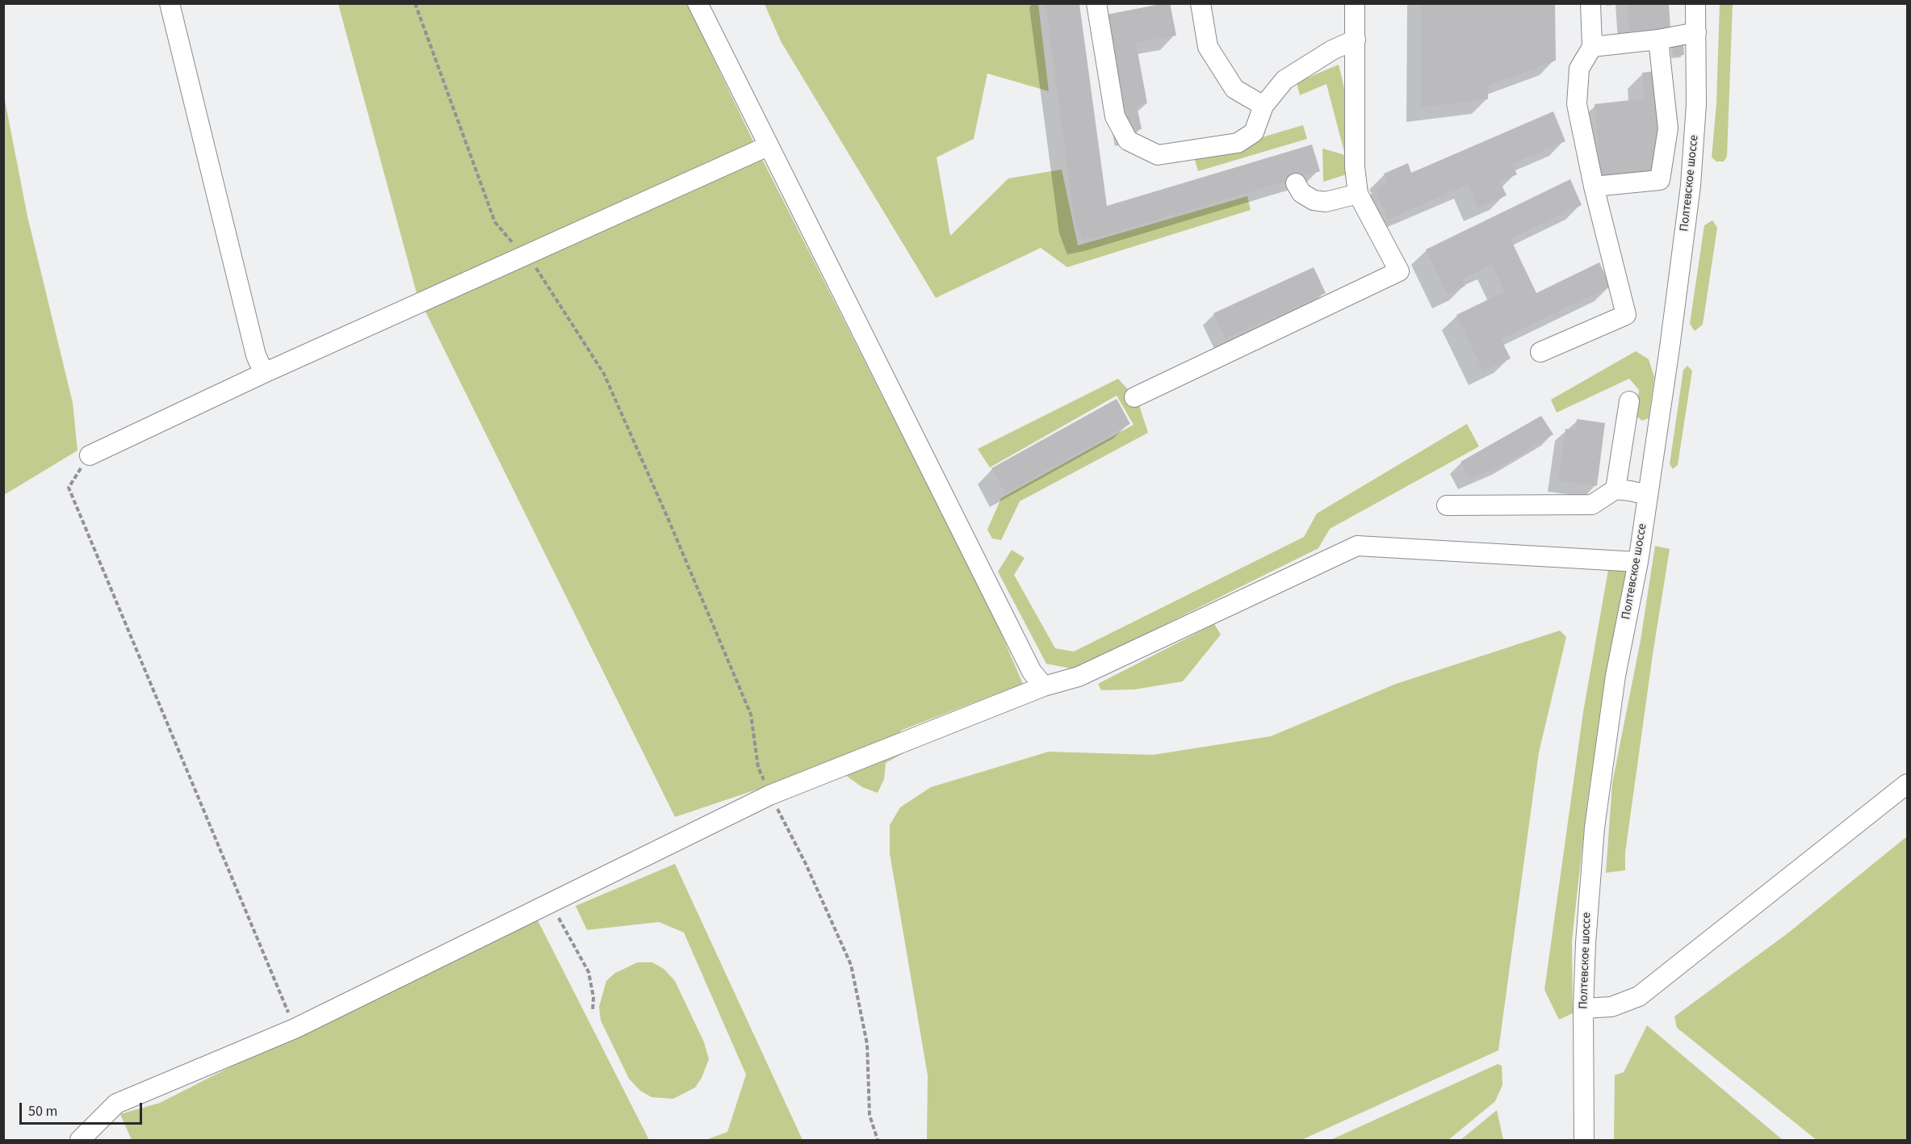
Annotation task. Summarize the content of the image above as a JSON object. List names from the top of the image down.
{
  "streets": {
    "street": ["Полтевское шоссе"]
  },
  "scale_bar": "50 m"
}
